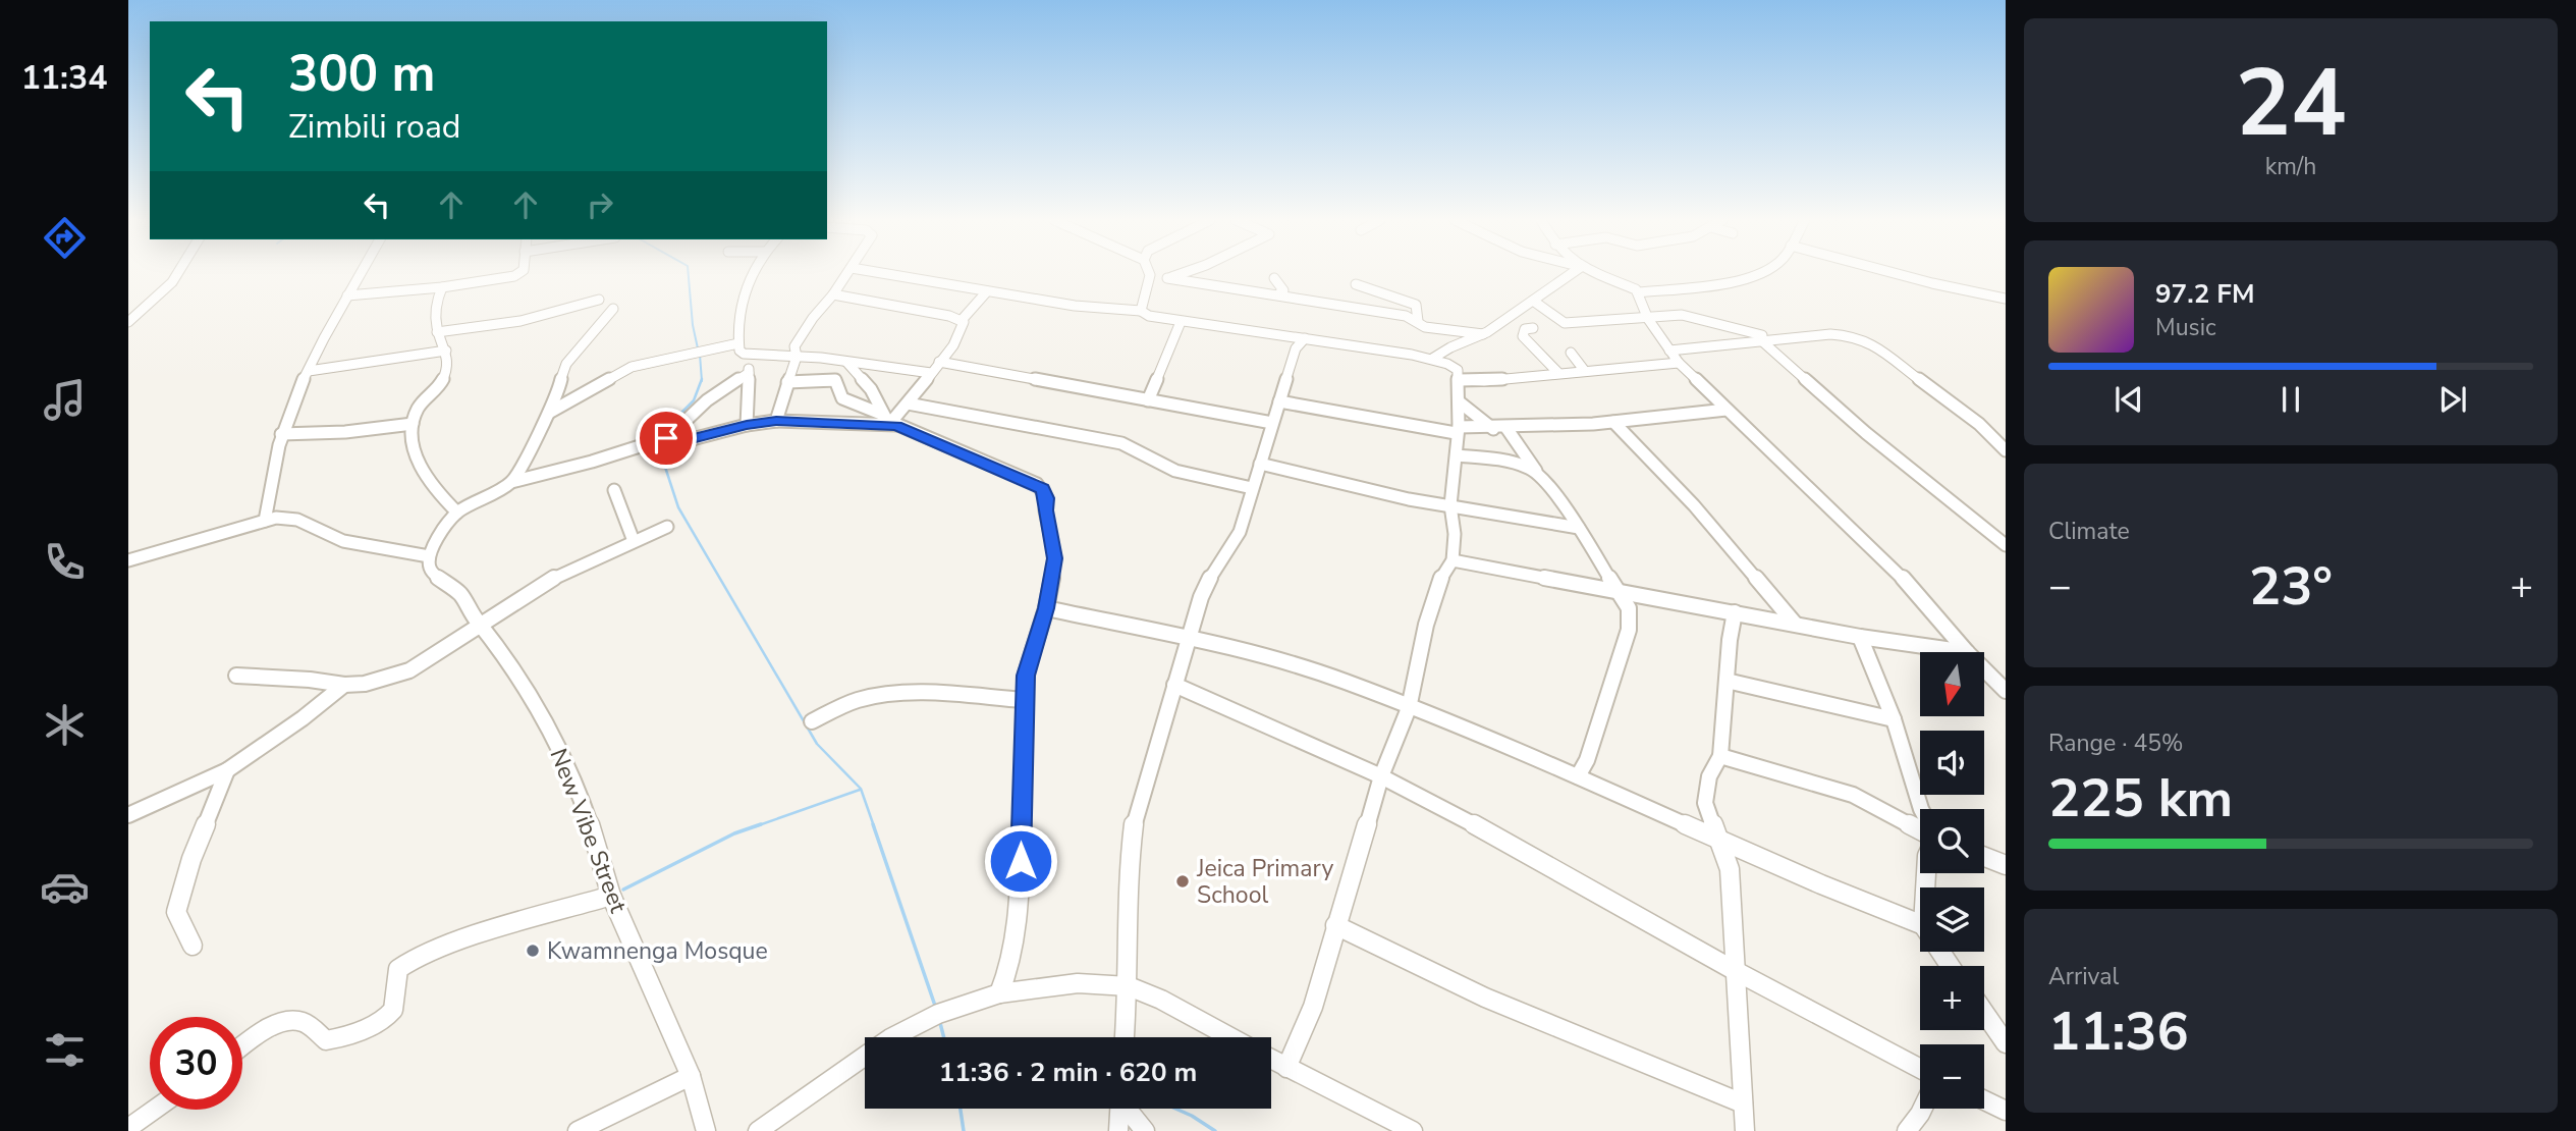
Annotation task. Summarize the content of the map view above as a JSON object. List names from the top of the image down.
{
  "streets": {
    "street": ["New Vibe Street"]
  },
  "places": ["Jeica Primary School", "Kwamnenga Mosque"],
  "north": "bottom",
  "page": {
    "tabs": "11:34",
    "tile": [
      ["24", "km/h"],
      "Climate",
      ["Range · 45%", "225 km"],
      ["Arrival", "11:36"]
    ],
    "turn": ["300 m", "Zimbili road"],
    "song": ["97.2 FM", "Music"],
    "heat": ["−", "23°", "+"],
    "map_buttons": ["+", "−"],
    "limit": "30",
    "trip": "11:36 · 2 min · 620 m"
  }
}
